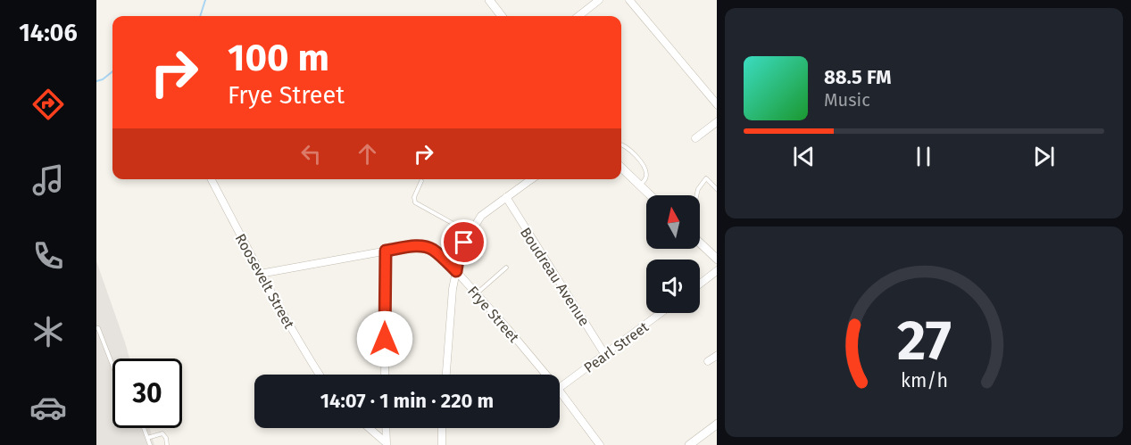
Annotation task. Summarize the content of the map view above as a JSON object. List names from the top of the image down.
{
  "streets": {
    "street": [
      "Boudreau Avenue",
      "Roosevelt Street",
      "Frye Street",
      "Pearl Street"
    ]
  },
  "crossings": [
    ["Boudreau Avenue", "Pearl Street"],
    ["Roosevelt Street", "Frye Street"]
  ],
  "north": "top",
  "page": {
    "tabs": "14:06",
    "turn": ["100 m", "Frye Street"],
    "song": ["88.5 FM", "Music"],
    "limit": "30",
    "trip": "14:07 · 1 min · 220 m",
    "gauge": ["27", "km/h"]
  }
}
